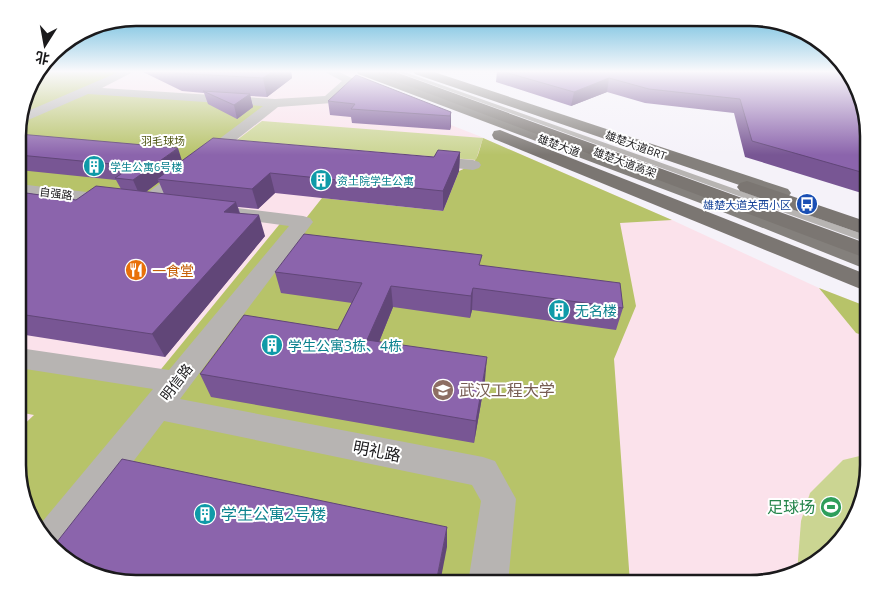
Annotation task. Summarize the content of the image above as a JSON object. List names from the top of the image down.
{
  "streets": {
    "highway": ["雄楚大道高架"],
    "main road": ["雄楚大道"],
    "street": ["自强路", "明信路", "明礼路"],
    "lane": ["雄楚大道BRT"]
  },
  "crossings": [
    ["明信路", "明礼路"]
  ],
  "parks": ["羽毛球场"],
  "places": {
    "building": [
      "学生公寓6号楼",
      "资土院学生公寓",
      "无名楼",
      "学生公寓3栋、4栋",
      "学生公寓2号楼"
    ],
    "bus stop": ["雄楚大道关西小区"],
    "restaurant": ["一食堂"],
    "school or university": ["武汉工程大学"],
    "sports": ["足球场"]
  },
  "north": "bottom"
}
